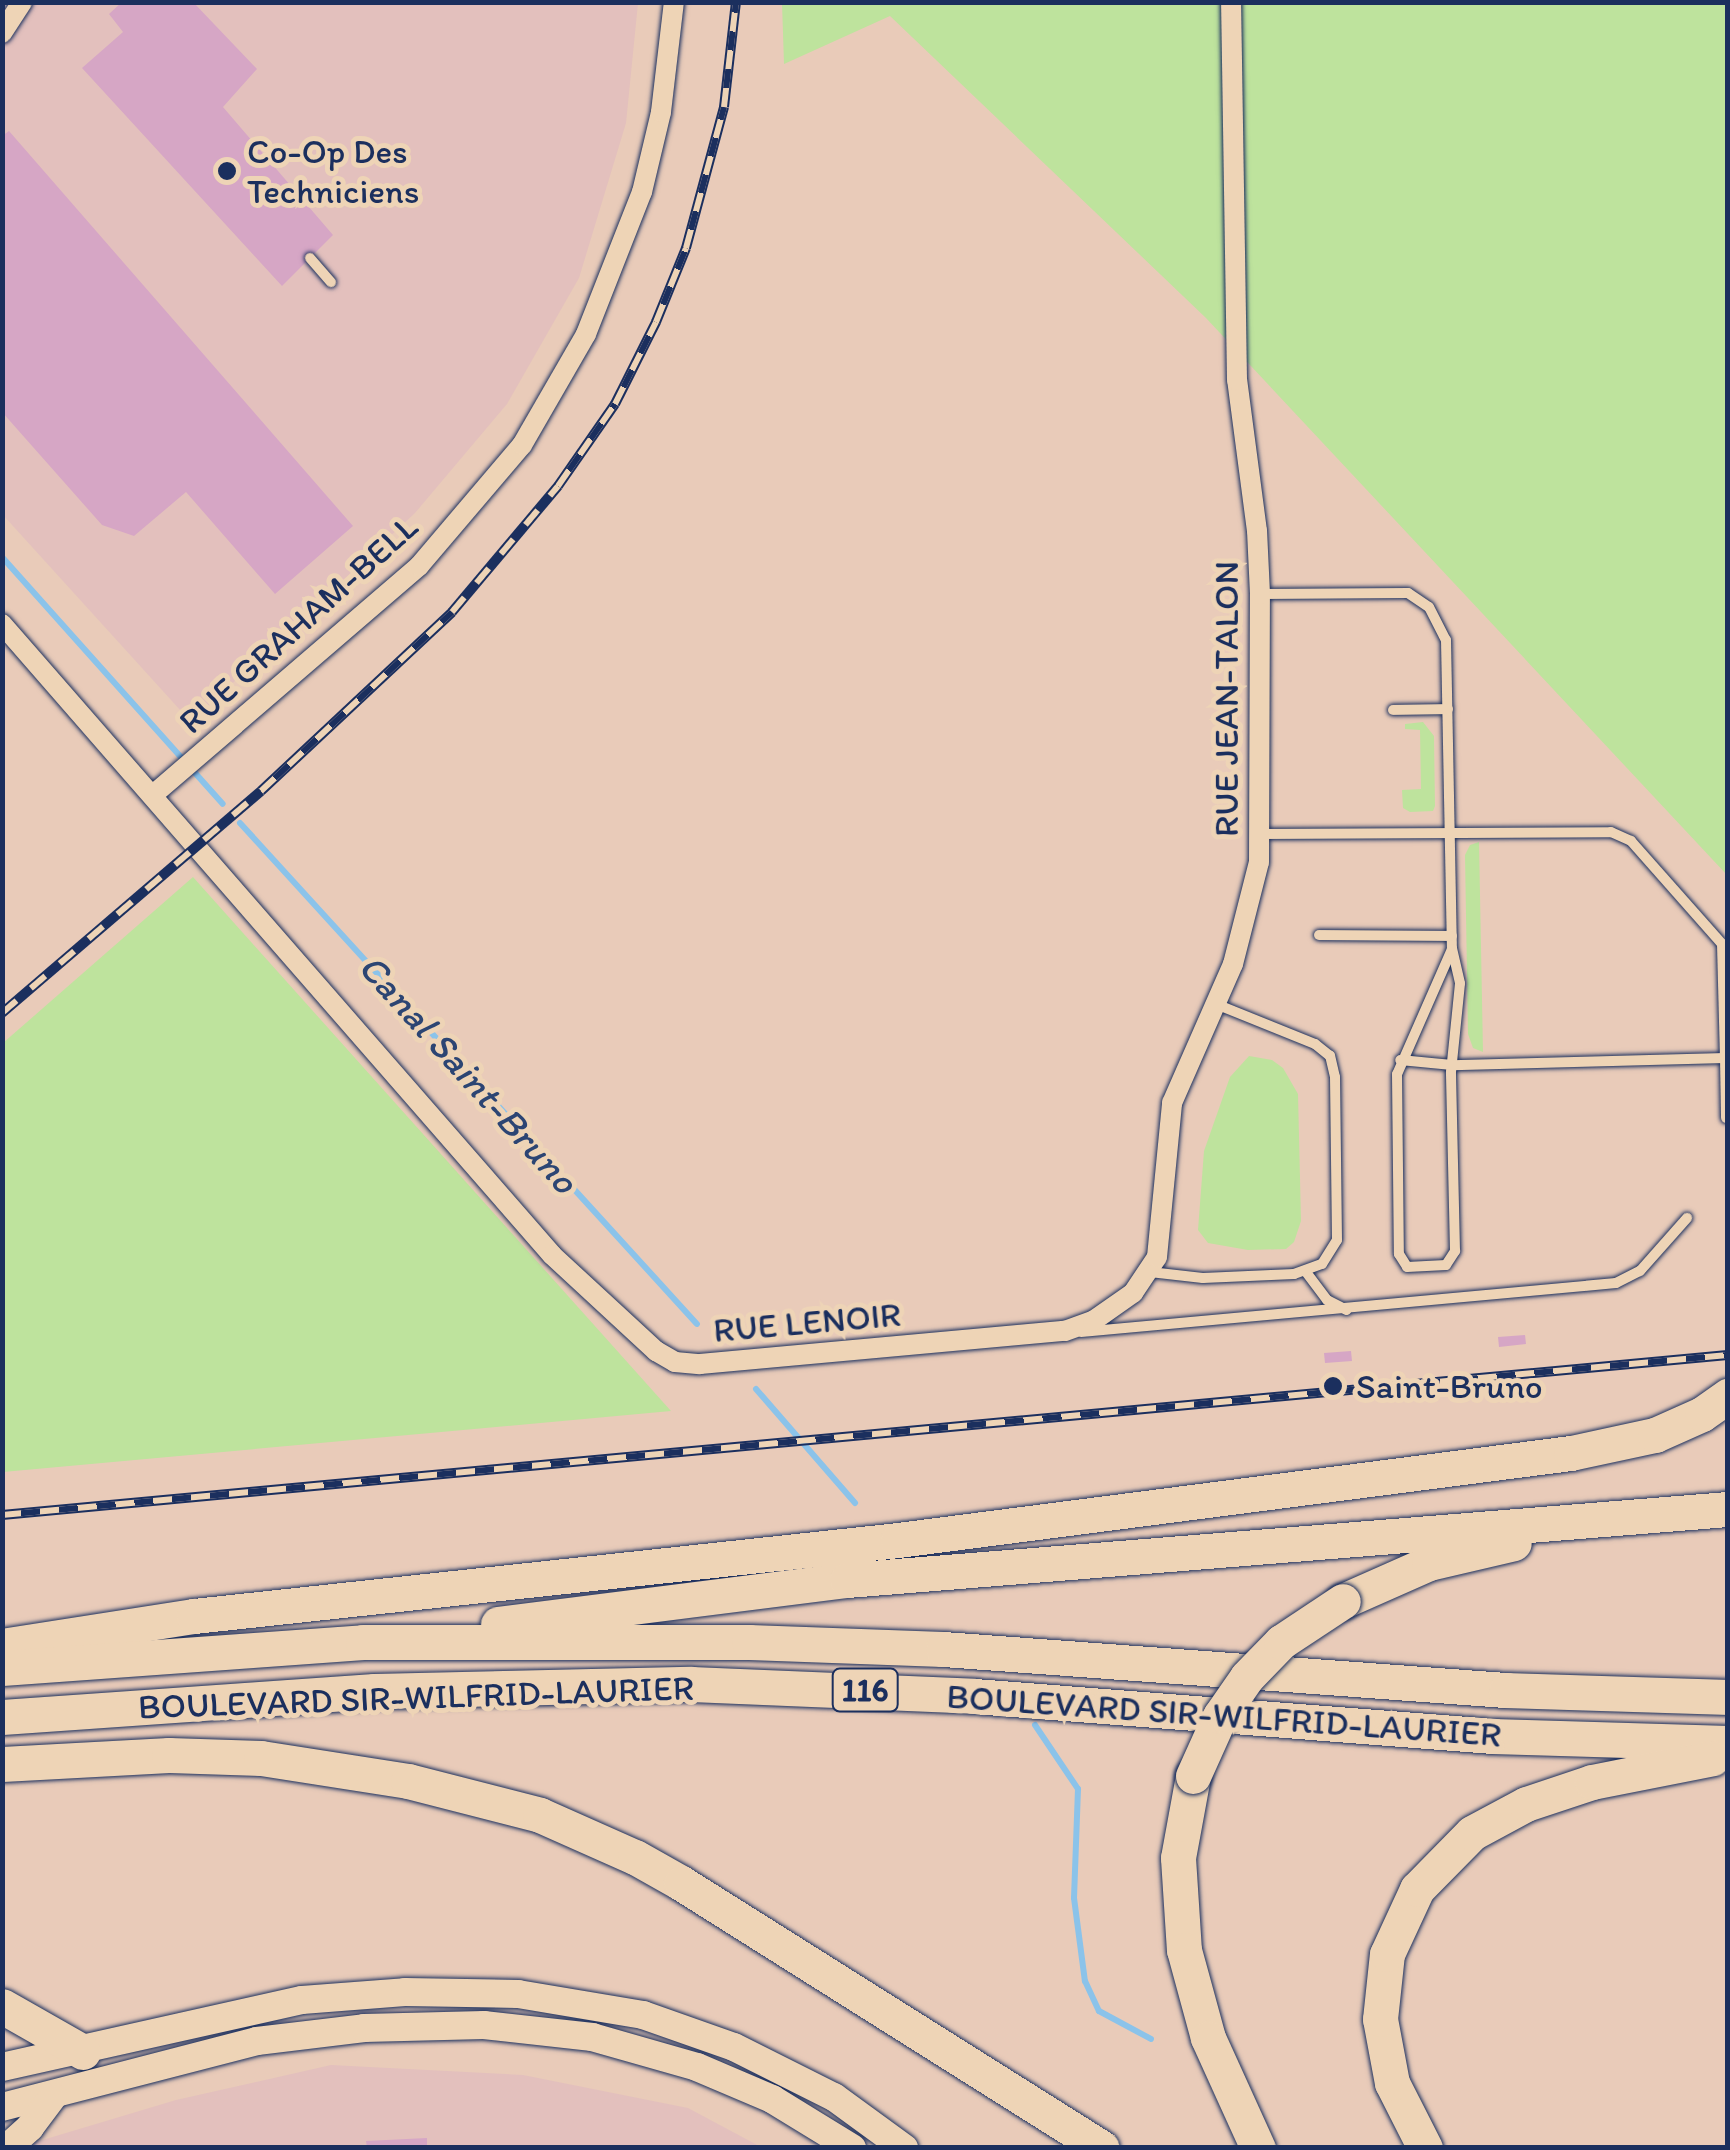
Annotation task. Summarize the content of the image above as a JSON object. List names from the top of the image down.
{
  "streets": {
    "highway": ["116", "BOULEVARD SIR-WILFRID-LAURIER"],
    "street": ["RUE GRAHAM-BELL", "RUE JEAN-TALON", "RUE LENOIR"]
  },
  "crossings": [
    ["RUE GRAHAM-BELL", "RUE LENOIR"]
  ],
  "water": ["Canal Saint-Bruno"],
  "places": ["Co-Op Des Techniciens", "Saint-Bruno"]
}
